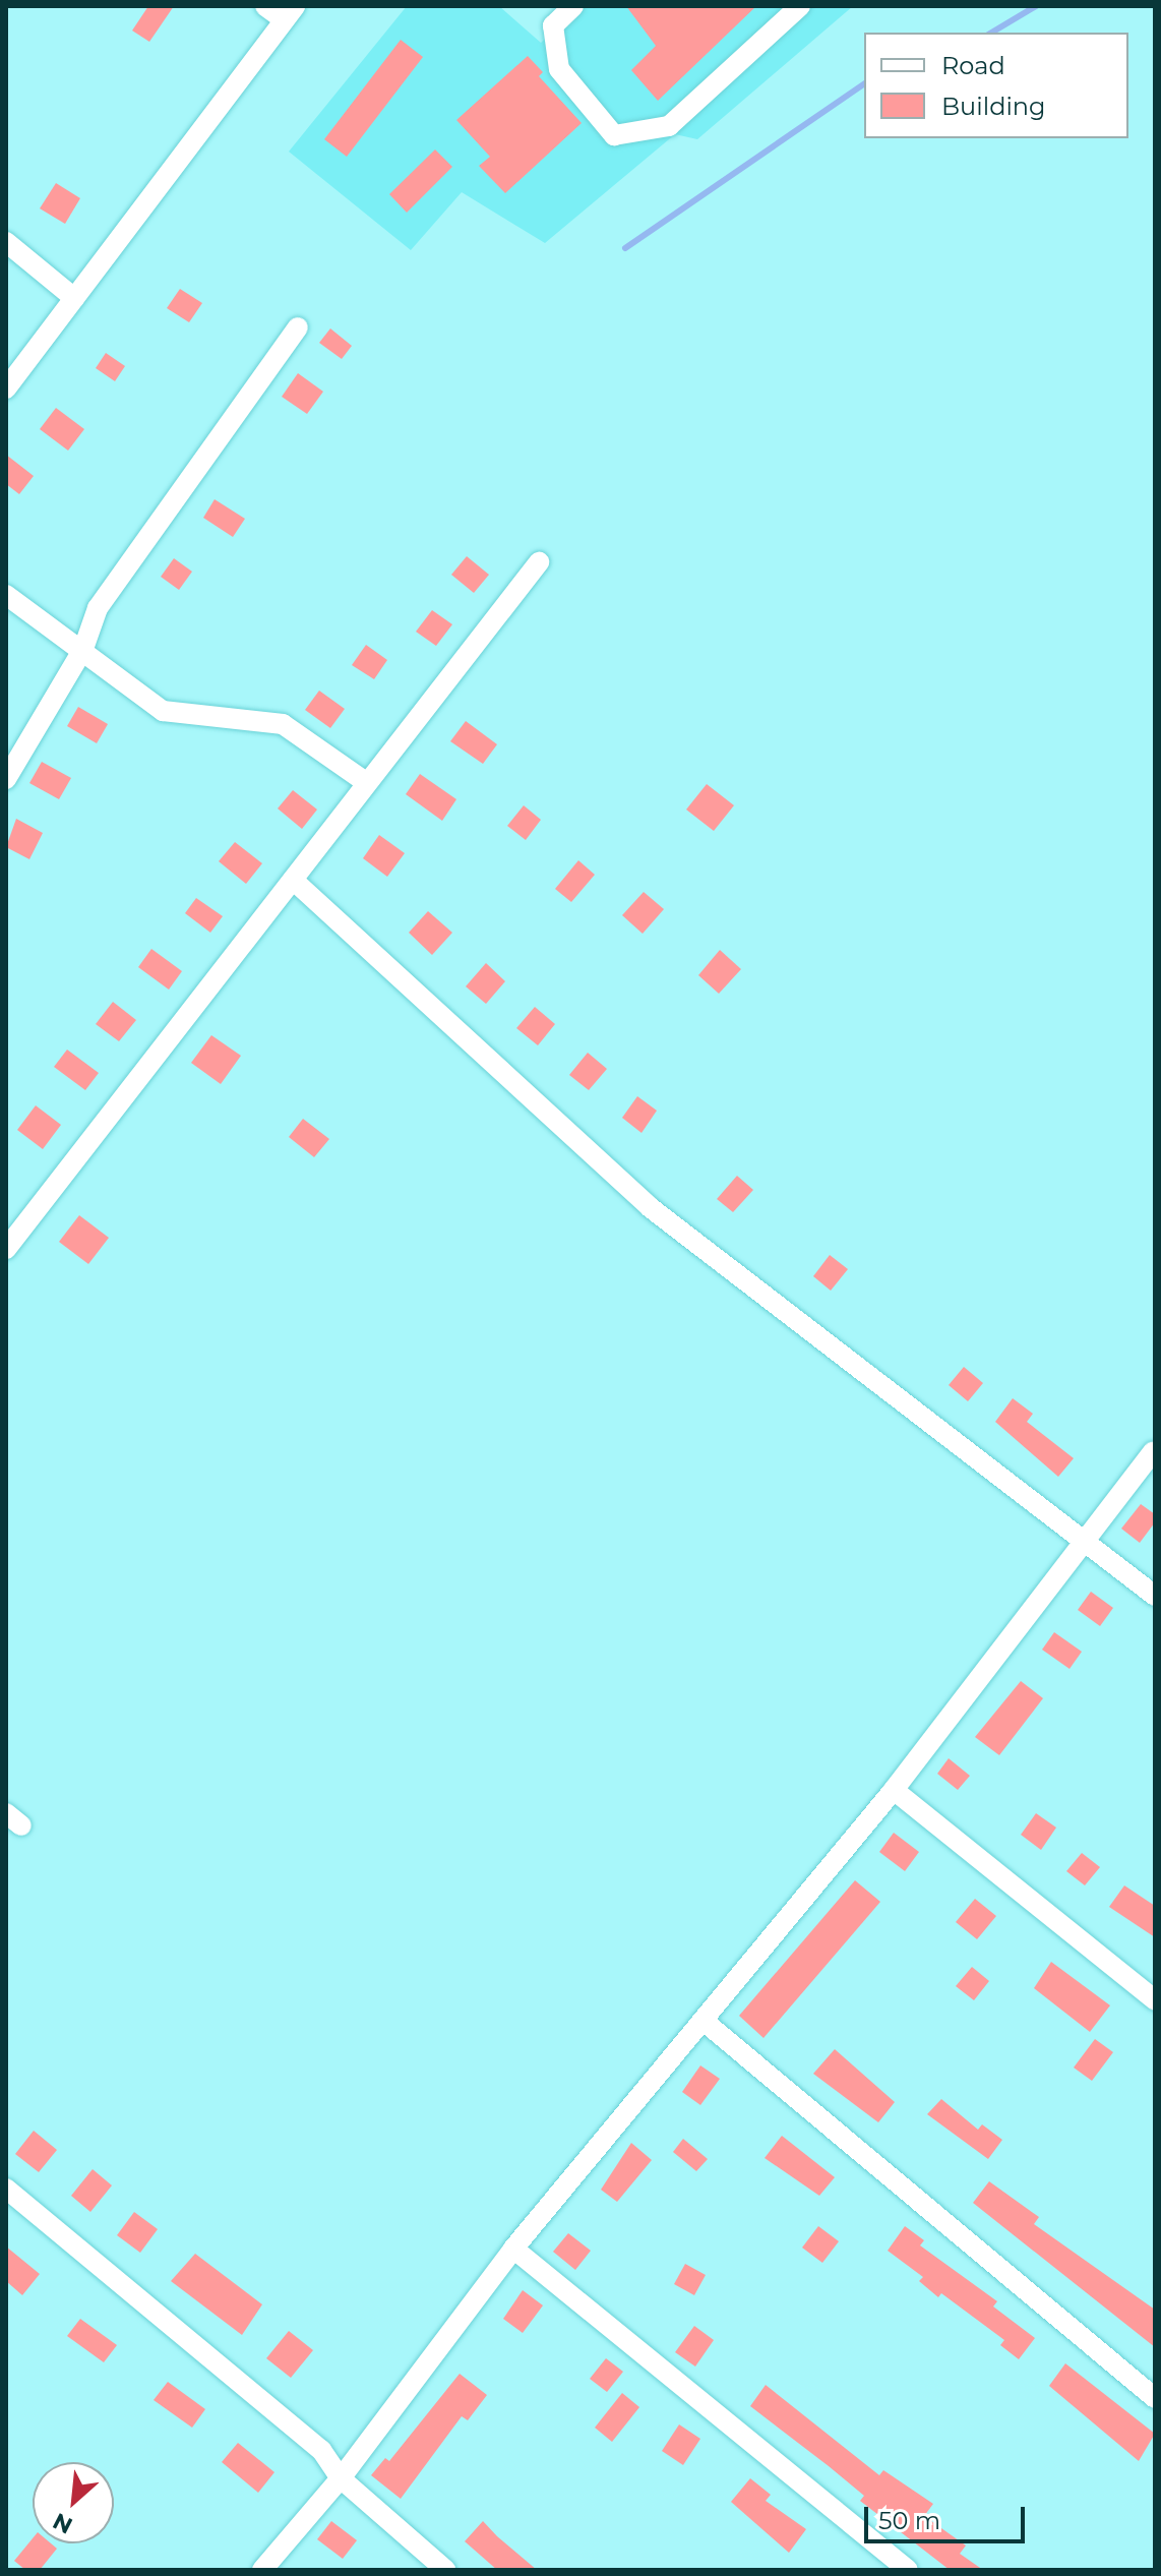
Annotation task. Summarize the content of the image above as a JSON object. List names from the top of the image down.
{
  "legend": ["Road", "Building"],
  "scale_bar": "50 m",
  "north": "bottom left"
}
